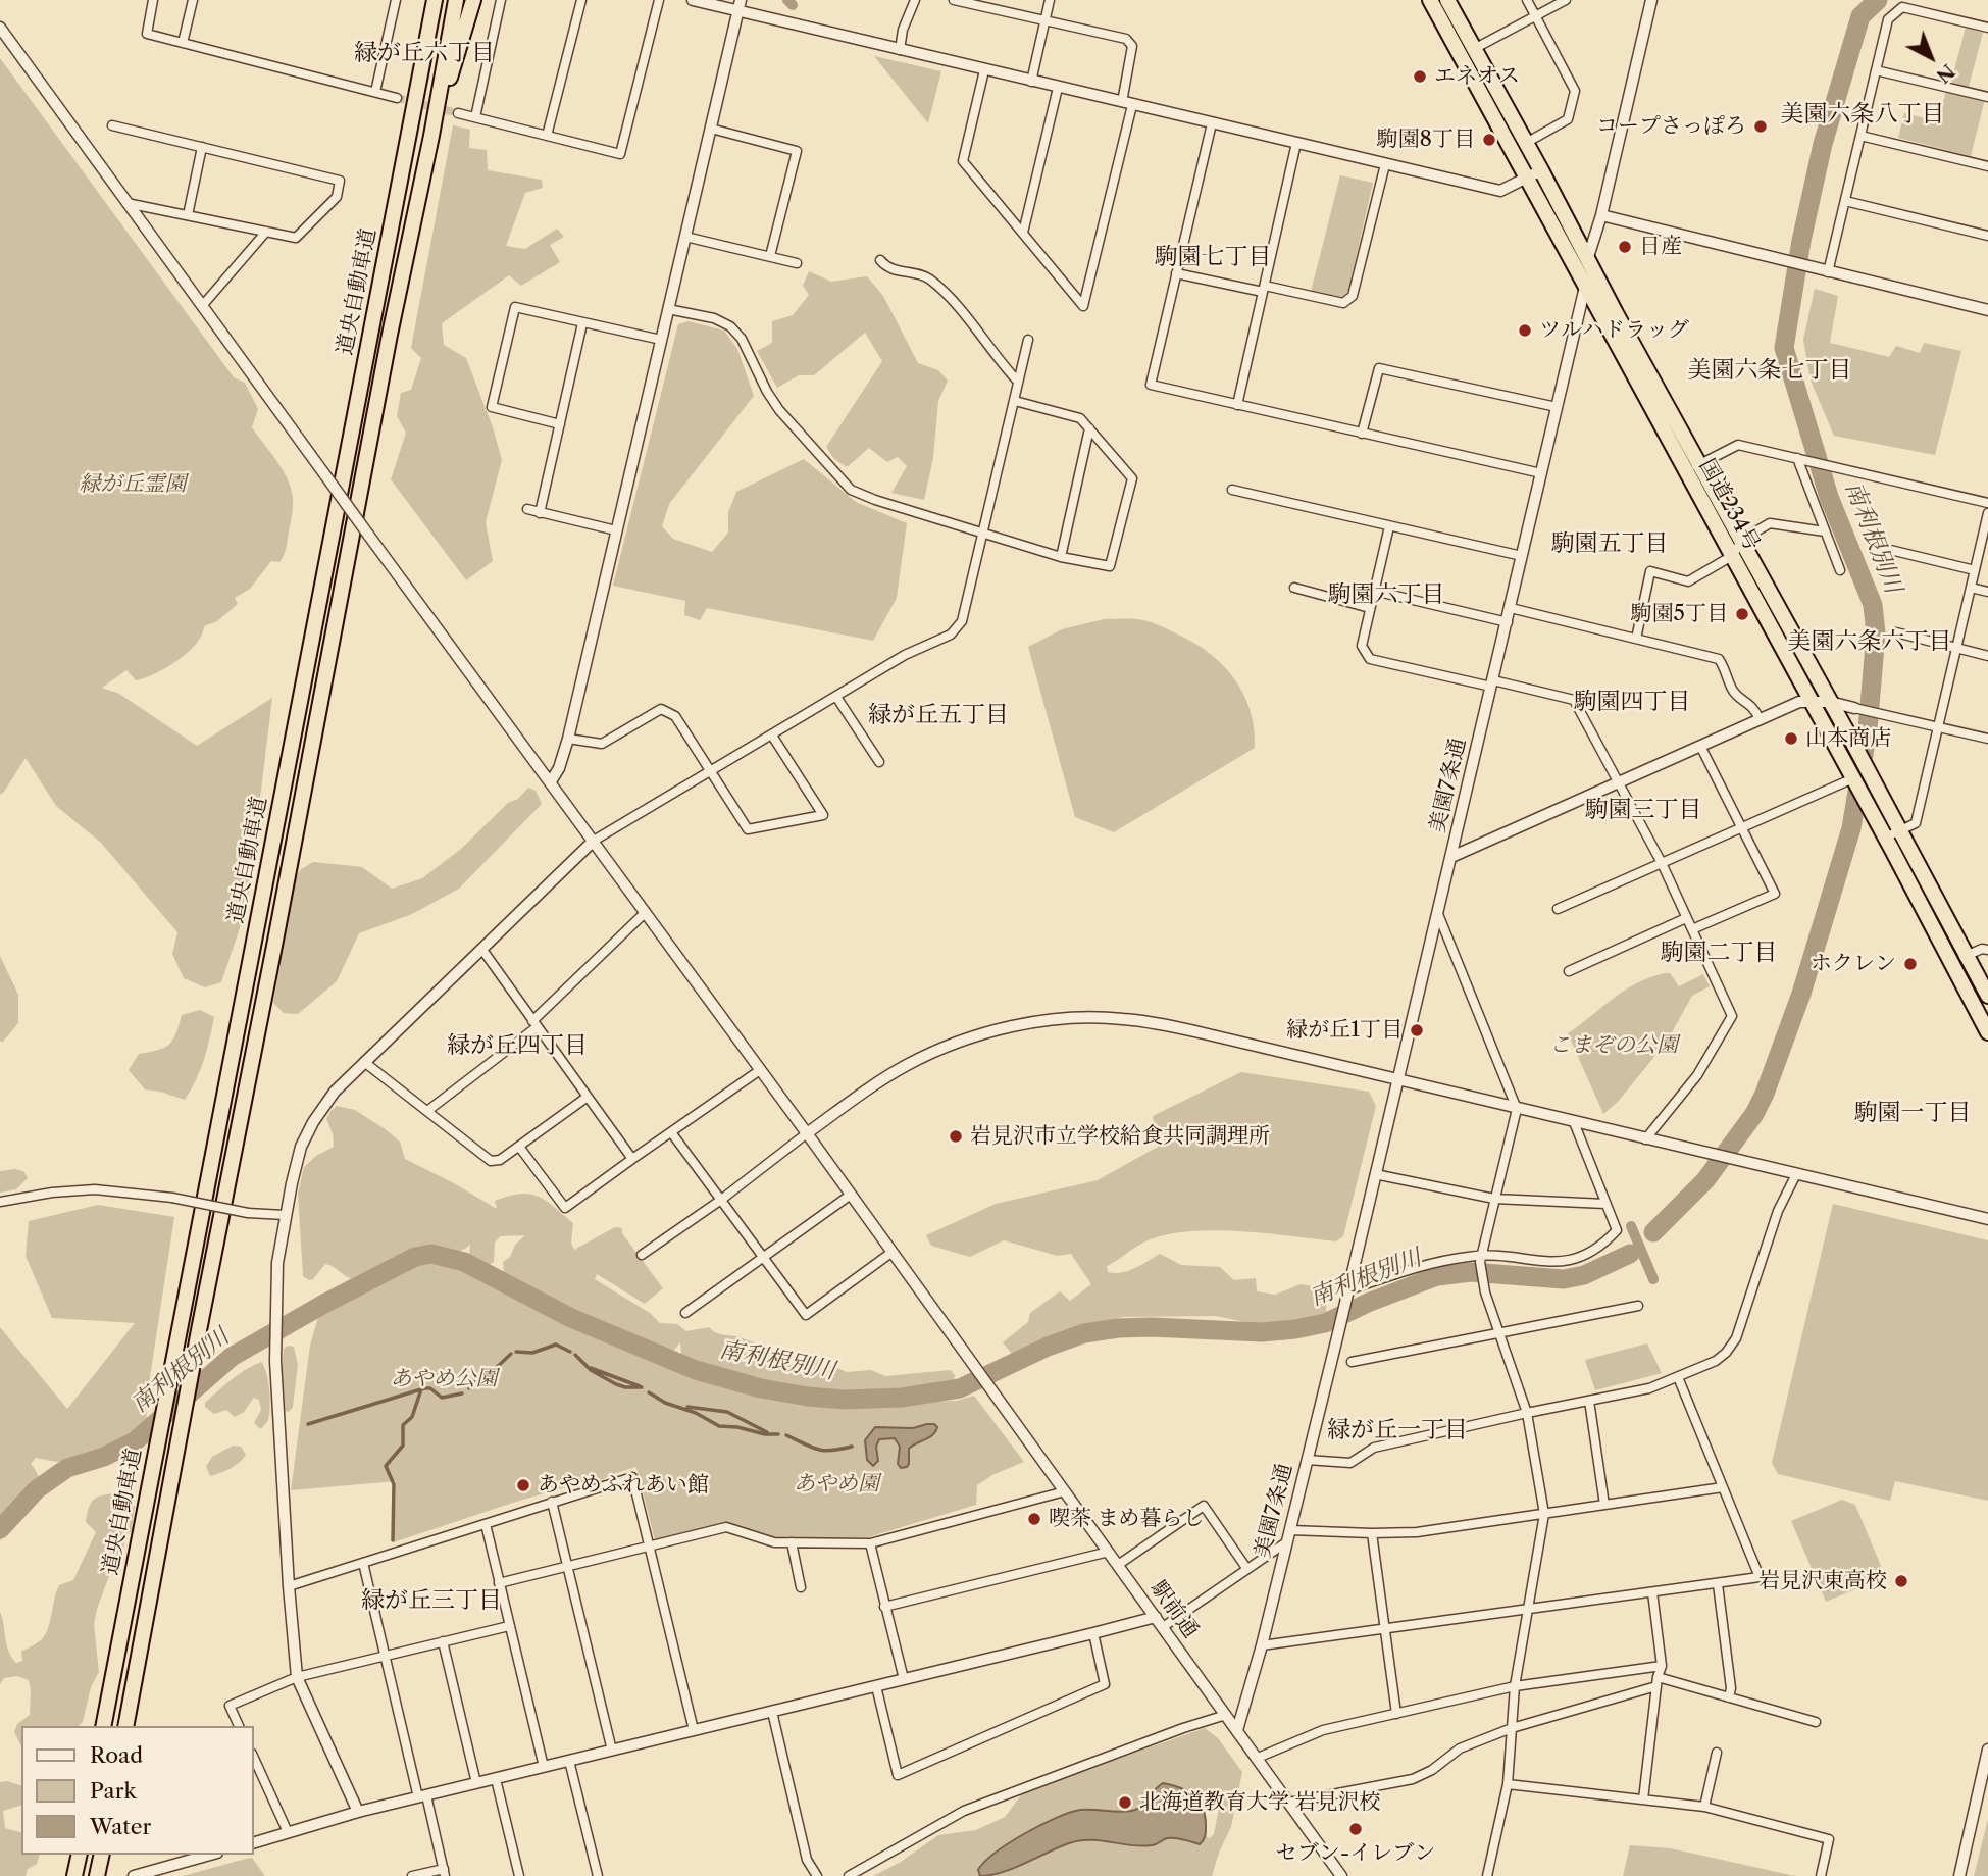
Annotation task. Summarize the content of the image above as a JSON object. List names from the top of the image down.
{
  "streets": {
    "highway": ["道央自動車道", "国道234号"],
    "street": ["美園7条通", "駅前通"]
  },
  "crossings": [
    ["国道234号", "美園7条通"],
    ["美園7条通", "駅前通"]
  ],
  "districts": [
    "緑が丘六丁目",
    "美園六条八丁目",
    "駒園七丁目",
    "美園六条七丁目",
    "駒園五丁目",
    "駒園六丁目",
    "美園六条六丁目",
    "駒園四丁目",
    "緑が丘五丁目",
    "駒園三丁目",
    "駒園二丁目",
    "緑が丘四丁目",
    "駒園一丁目",
    "緑が丘一丁目",
    "緑が丘三丁目"
  ],
  "water": ["南利根別川"],
  "parks": [
    "緑が丘霊園",
    "こまぞの公園",
    "あやめ公園",
    "あやめ園"
  ],
  "places": [
    "エネオス",
    "コープさっぽろ",
    "駒園8丁目",
    "日産",
    "ツルハドラッグ",
    "駒園5丁目",
    "山本商店",
    "ホクレン",
    "緑が丘1丁目",
    "岩見沢市立学校給食共同調理所",
    "あやめふれあい館",
    "喫茶 まめ暮らし",
    "岩見沢東高校",
    "北海道教育大学 岩見沢校",
    "セブン-イレブン"
  ],
  "legend": ["Road", "Park", "Water"],
  "north": "bottom right"
}
